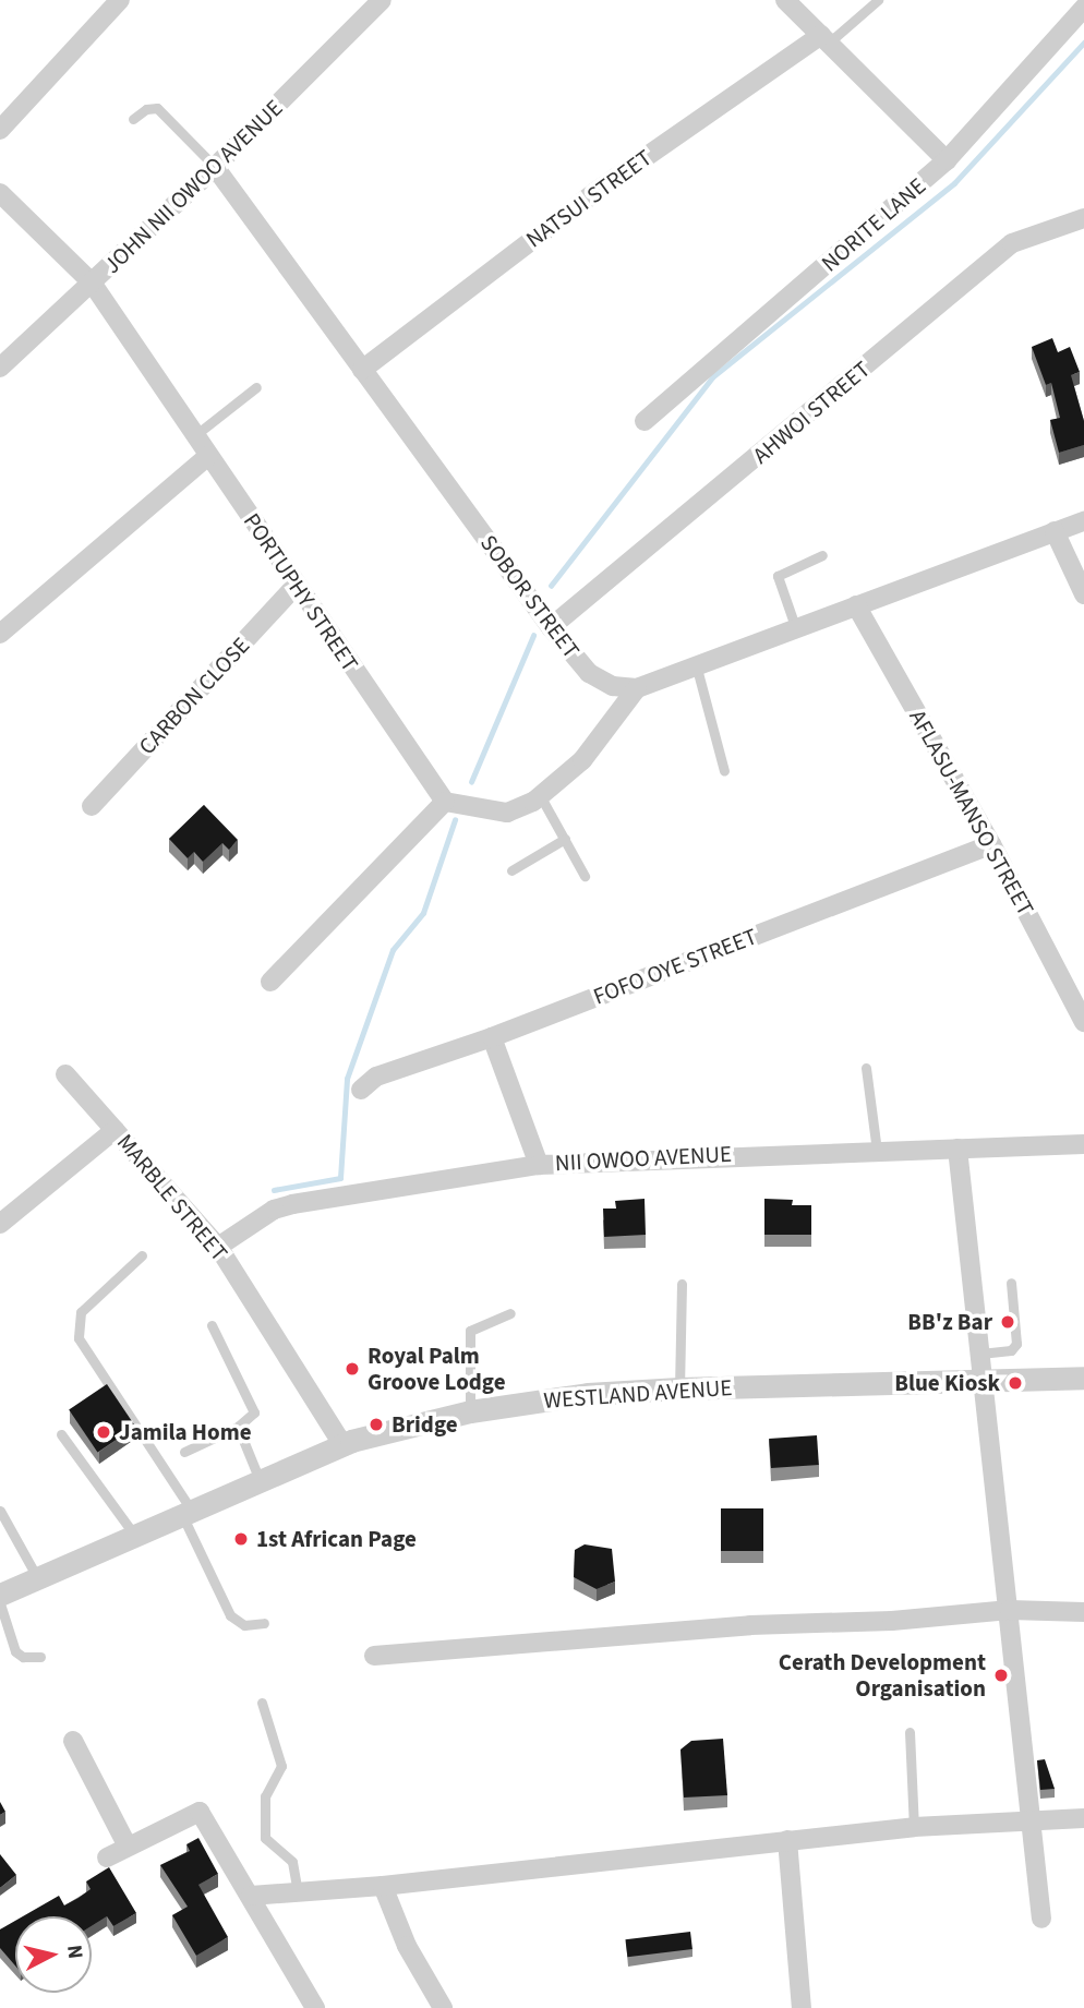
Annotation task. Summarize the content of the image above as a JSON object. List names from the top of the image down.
{
  "streets": {
    "street": [
      "JOHN NII OWOO AVENUE",
      "NATSUI STREET",
      "NORITE LANE",
      "AHWOI STREET",
      "PORTUPHY STREET",
      "SOBOR STREET",
      "CARBON CLOSE",
      "AFLASU-MANSO STREET",
      "FOFO OYE STREET",
      "NII OWOO AVENUE",
      "MARBLE STREET",
      "WESTLAND AVENUE"
    ]
  },
  "crossings": [
    ["JOHN NII OWOO AVENUE", "PORTUPHY STREET"],
    ["JOHN NII OWOO AVENUE", "SOBOR STREET"],
    ["NATSUI STREET", "SOBOR STREET"],
    ["AHWOI STREET", "SOBOR STREET"],
    ["PORTUPHY STREET", "CARBON CLOSE"],
    ["AFLASU-MANSO STREET", "FOFO OYE STREET"],
    ["NII OWOO AVENUE", "MARBLE STREET"],
    ["MARBLE STREET", "WESTLAND AVENUE"]
  ],
  "places": [
    "BB'z Bar",
    "Royal Palm Groove Lodge",
    "Blue Kiosk",
    "Bridge",
    "Jamila Home",
    "1st African Page",
    "Cerath Development Organisation"
  ],
  "north": "right"
}
